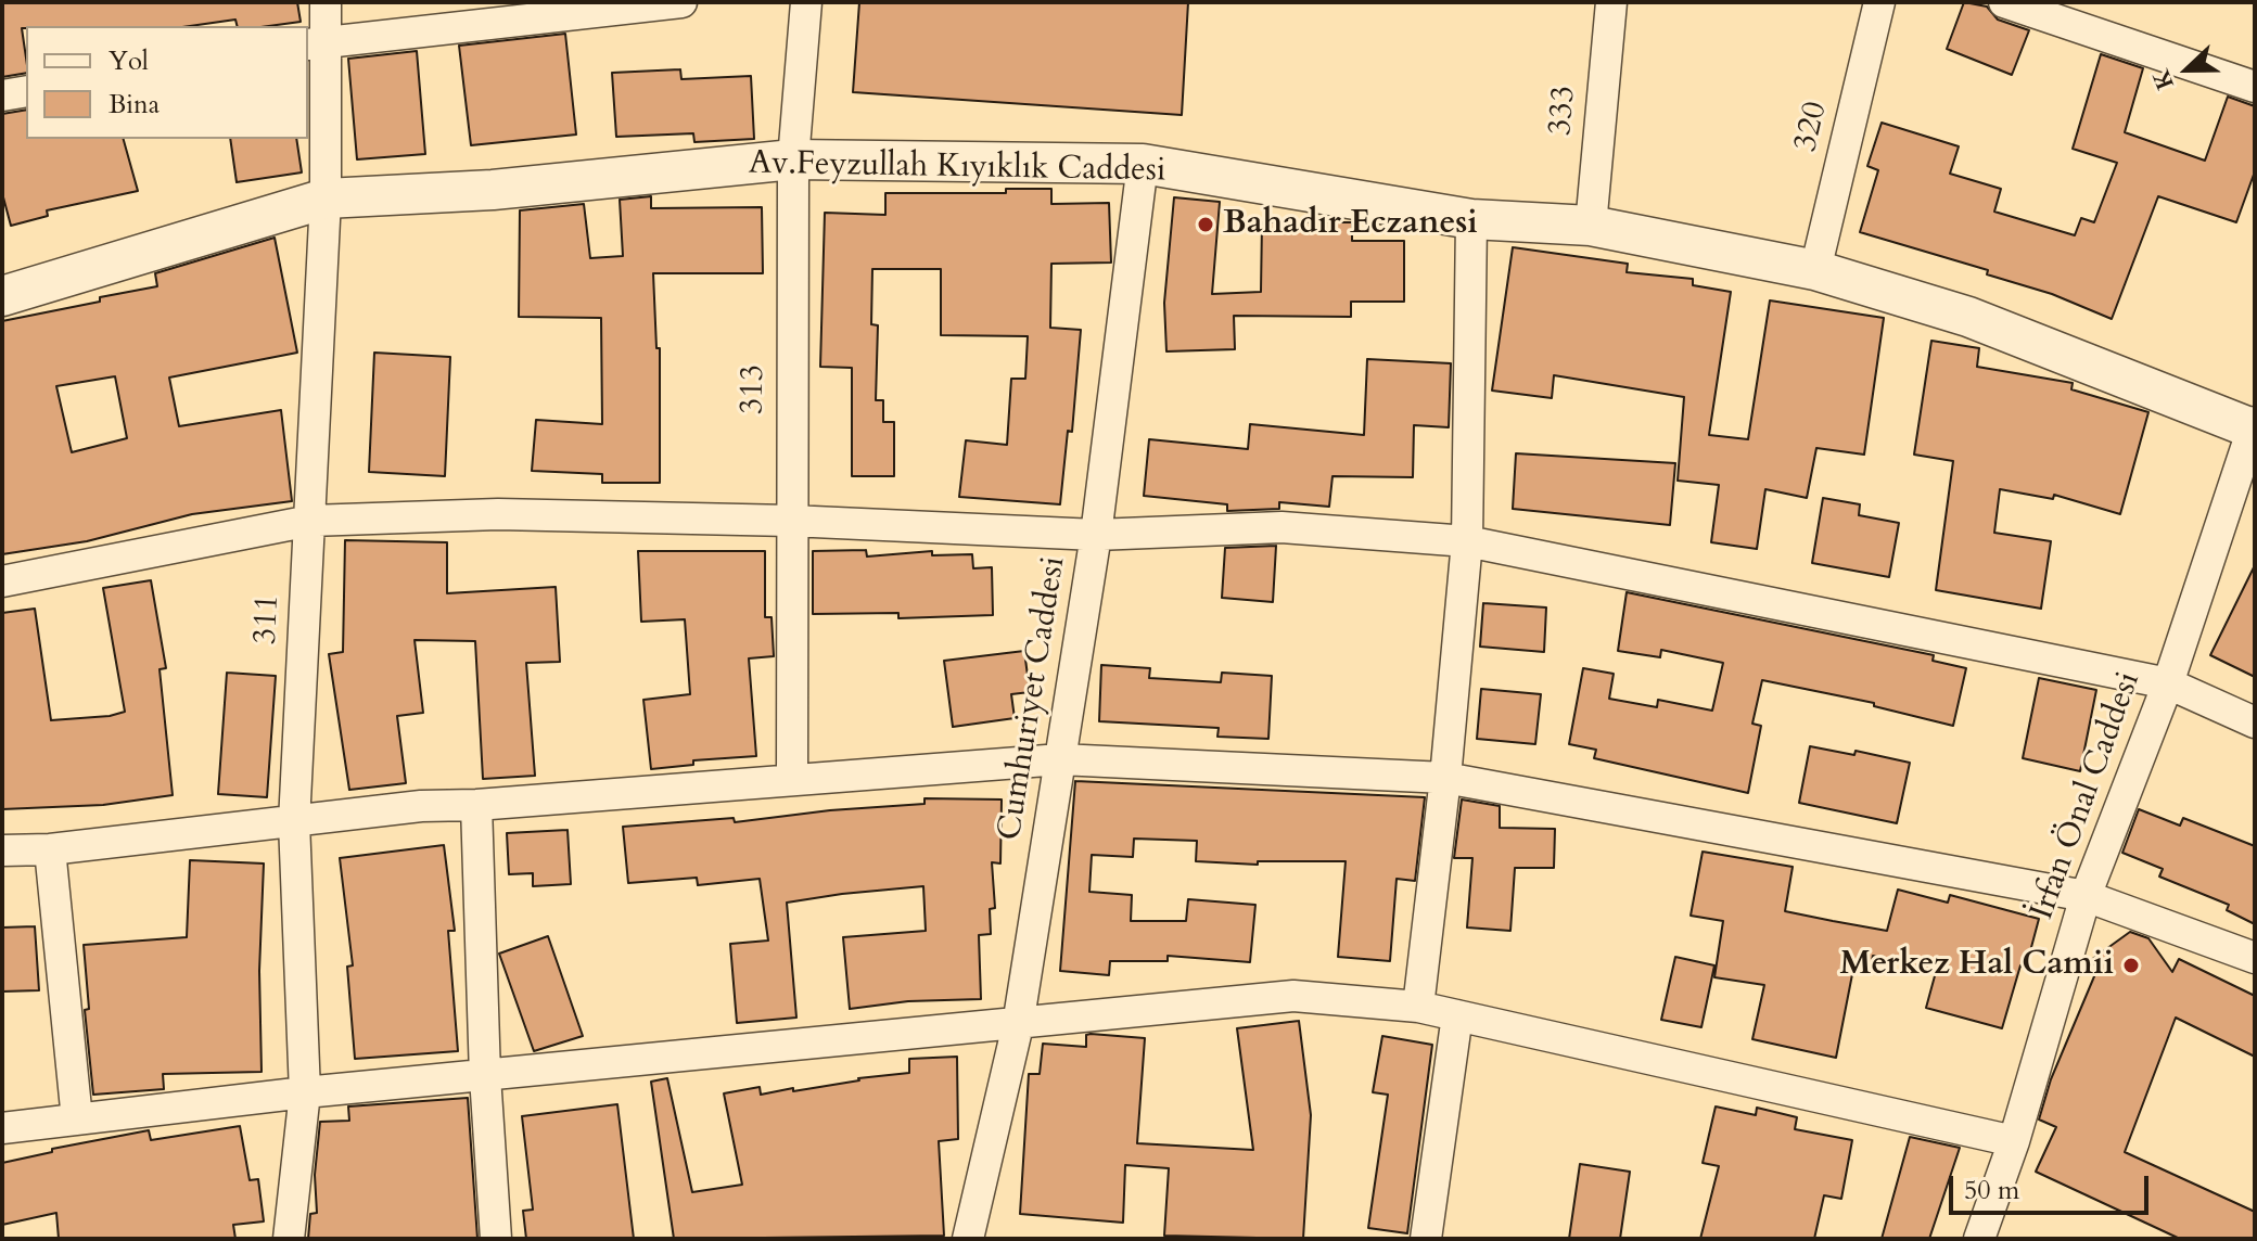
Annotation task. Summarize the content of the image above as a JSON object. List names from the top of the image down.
{
  "streets": {
    "street": [
      "333",
      "320",
      "Av.Feyzullah Kıyıklık Caddesi",
      "313",
      "311",
      "Cumhuriyet Caddesi",
      "İrfan Önal Caddesi"
    ]
  },
  "crossings": [
    ["333", "Av.Feyzullah Kıyıklık Caddesi"],
    ["320", "Av.Feyzullah Kıyıklık Caddesi"],
    ["Av.Feyzullah Kıyıklık Caddesi", "313"],
    ["Av.Feyzullah Kıyıklık Caddesi", "311"],
    ["Av.Feyzullah Kıyıklık Caddesi", "Cumhuriyet Caddesi"],
    ["Av.Feyzullah Kıyıklık Caddesi", "İrfan Önal Caddesi"]
  ],
  "places": ["Bahadır Eczanesi", "Merkez Hal Camii"],
  "legend": ["Yol", "Bina"],
  "scale_bar": "50 m",
  "north": "left"
}
